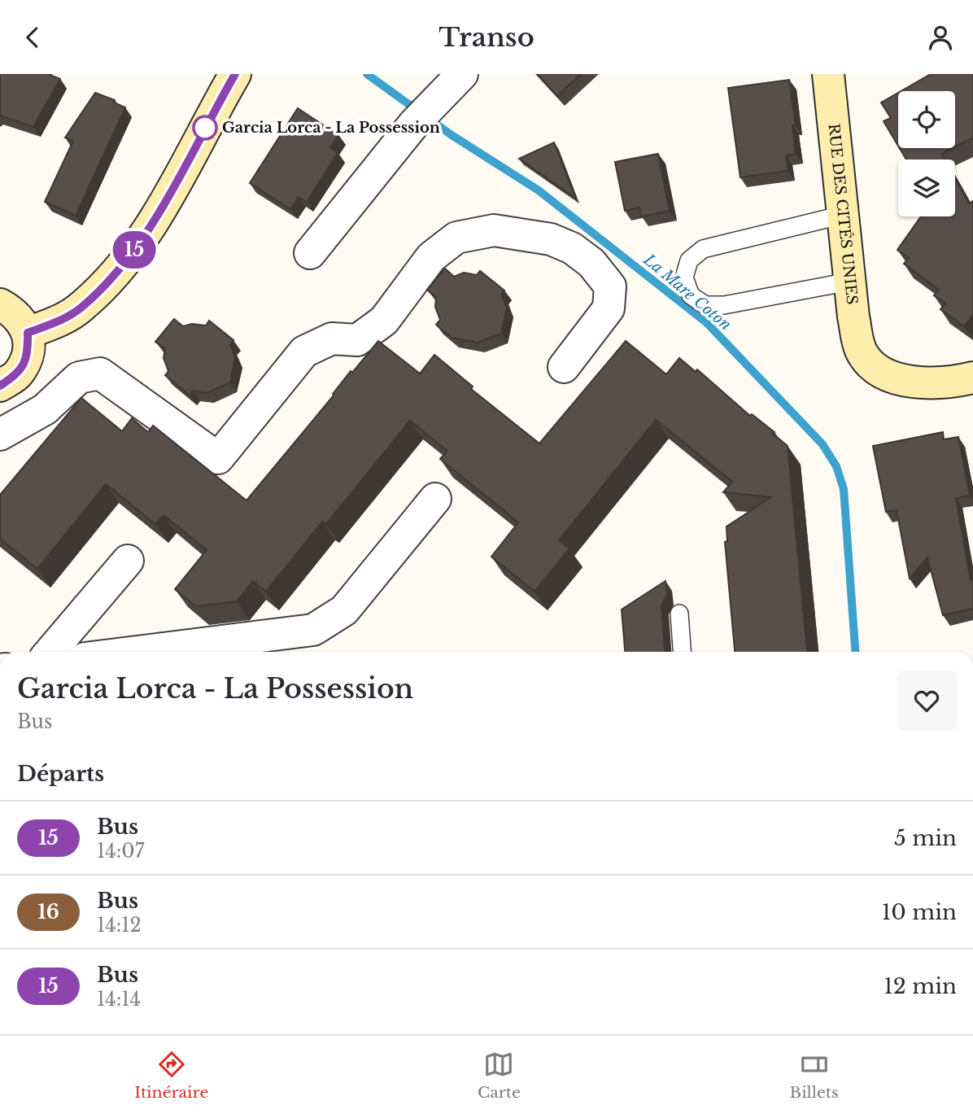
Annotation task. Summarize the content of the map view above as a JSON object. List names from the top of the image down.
{
  "streets": {
    "street": ["RUE DES CITÉS UNIES"]
  },
  "water": ["La Mare Coton"],
  "places": ["Garcia Lorca - La Possession"],
  "lines": ["bus line 15"],
  "page": {
    "header": "Transo",
    "on_map": "15",
    "heading": [
      ["Garcia Lorca - La Possession", "Bus"],
      "Départs"
    ],
    "list": [
      {
        "mark": "15",
        "name": "Bus",
        "note": "14:07",
        "value": "5 min"
      },
      {
        "mark": "16",
        "name": "Bus",
        "note": "14:12",
        "value": "10 min"
      },
      {
        "mark": "15",
        "name": "Bus",
        "note": "14:14",
        "value": "12 min"
      }
    ],
    "tabs": ["Itinéraire", "Carte", "Billets"]
  }
}
